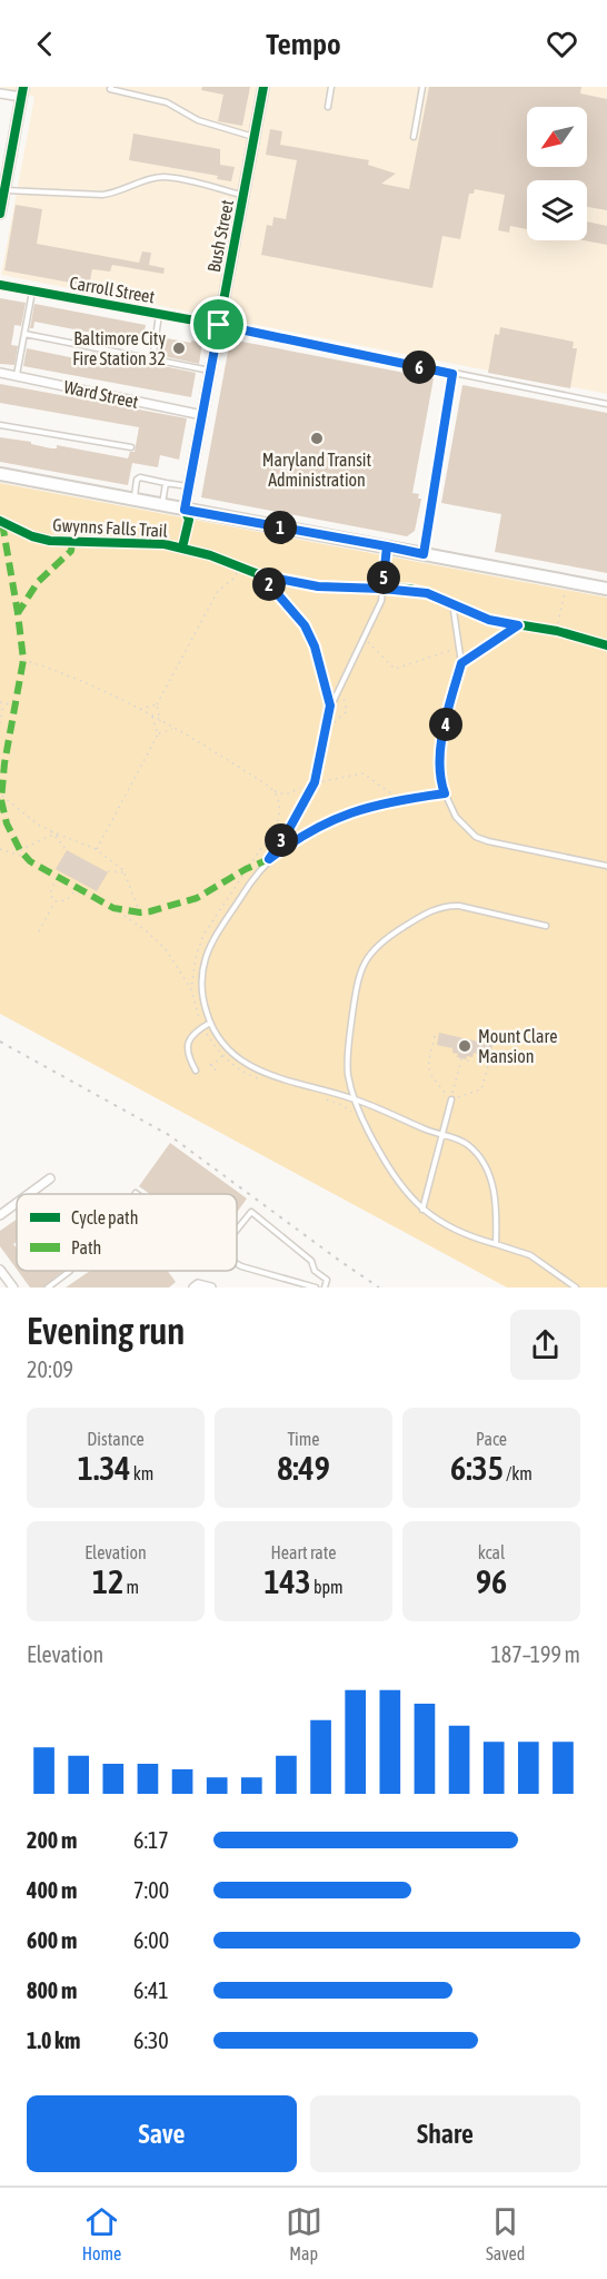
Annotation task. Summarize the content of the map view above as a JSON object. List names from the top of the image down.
{
  "streets": {
    "street": ["Bush Street", "Carroll Street", "Ward Street"],
    "lane": ["Gwynns Falls Trail"]
  },
  "crossings": [
    ["Bush Street", "Carroll Street"],
    ["Bush Street", "Ward Street"]
  ],
  "places": ["Baltimore City Fire Station 32", "Maryland Transit Administration", "Mount Clare Mansion"],
  "legend": ["Cycle path", "Path"],
  "north": "bottom left",
  "page": {
    "header": "Tempo",
    "pins": [
      "6",
      "1",
      "5",
      "2",
      "4",
      "3"
    ],
    "heading": ["Evening run", "20:09"],
    "stats": [
      ["Distance", "1.34 km"],
      ["Time", "8:49"],
      ["Pace", "6:35 /km"],
      ["Elevation", "12 m"],
      ["Heart rate", "143 bpm"],
      ["kcal", "96"]
    ],
    "chart": ["Elevation", "187–199 m"],
    "list": [
      {
        "name": "200 m",
        "note": "6:17"
      },
      {
        "name": "400 m",
        "note": "7:00"
      },
      {
        "name": "600 m",
        "note": "6:00"
      },
      {
        "name": "800 m",
        "note": "6:41"
      },
      {
        "name": "1.0 km",
        "note": "6:30"
      }
    ],
    "buttons": ["Save", "Share"],
    "tabs": ["Home", "Map", "Saved"]
  }
}
